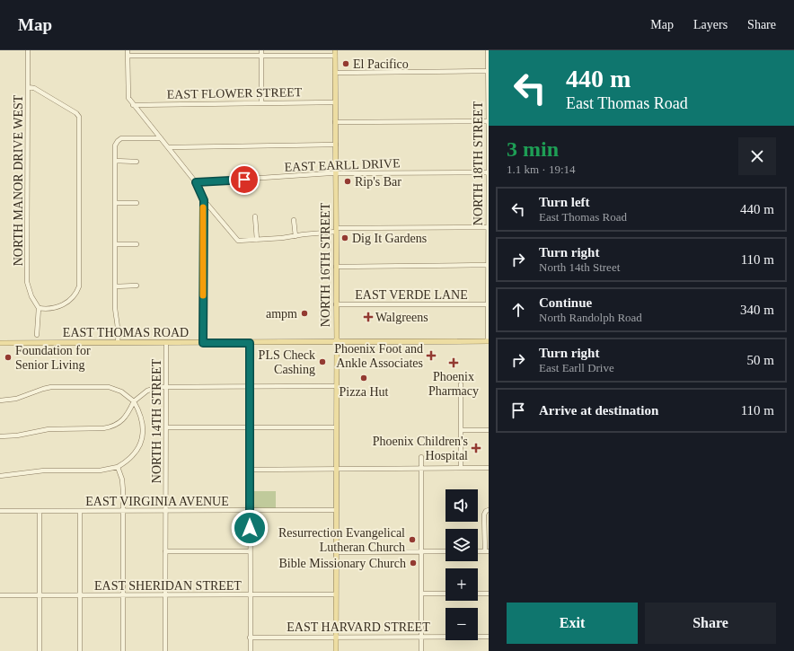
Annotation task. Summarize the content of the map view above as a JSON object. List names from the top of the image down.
{
  "streets": {
    "main road": ["NORTH 16TH STREET", "EAST THOMAS ROAD"],
    "street": [
      "EAST FLOWER STREET",
      "NORTH 18TH STREET",
      "EAST EARLL DRIVE",
      "NORTH MANOR DRIVE WEST",
      "EAST VERDE LANE",
      "NORTH 14TH STREET",
      "EAST VIRGINIA AVENUE",
      "EAST SHERIDAN STREET",
      "EAST HARVARD STREET"
    ]
  },
  "crossings": [
    ["EAST FLOWER STREET", "NORTH 16TH STREET"],
    ["NORTH 18TH STREET", "EAST EARLL DRIVE"],
    ["NORTH 18TH STREET", "EAST VERDE LANE"],
    ["NORTH 18TH STREET", "EAST THOMAS ROAD"],
    ["EAST EARLL DRIVE", "NORTH 16TH STREET"],
    ["NORTH 16TH STREET", "EAST VERDE LANE"],
    ["NORTH 16TH STREET", "EAST THOMAS ROAD"],
    ["NORTH 16TH STREET", "EAST VIRGINIA AVENUE"],
    ["NORTH 16TH STREET", "EAST SHERIDAN STREET"],
    ["NORTH 16TH STREET", "EAST HARVARD STREET"],
    ["EAST THOMAS ROAD", "NORTH 14TH STREET"],
    ["NORTH 14TH STREET", "EAST VIRGINIA AVENUE"],
    ["NORTH 14TH STREET", "EAST SHERIDAN STREET"]
  ],
  "places": {
    "other": [
      "El Pacifico",
      "Rip's Bar",
      "Dig It Gardens",
      "ampm",
      "Foundation for Senior Living",
      "PLS Check Cashing",
      "Pizza Hut",
      "Resurrection Evangelical Lutheran Church",
      "Bible Missionary Church"
    ],
    "health": [
      "Walgreens",
      "Phoenix Foot and Ankle Associates",
      "Phoenix Pharmacy",
      "Phoenix Children's Hospital"
    ]
  },
  "page": {
    "header": "Map",
    "nav": ["Map", "Layers", "Share"],
    "turn": ["440 m", "East Thomas Road"],
    "heading": ["3 min", "1.1 km · 19:14"],
    "list": [
      {
        "name": "Turn left",
        "note": "East Thomas Road",
        "value": "440 m"
      },
      {
        "name": "Turn right",
        "note": "North 14th Street",
        "value": "110 m"
      },
      {
        "name": "Continue",
        "note": "North Randolph Road",
        "value": "340 m"
      },
      {
        "name": "Turn right",
        "note": "East Earll Drive",
        "value": "50 m"
      },
      {
        "name": "Arrive at destination",
        "value": "110 m"
      }
    ],
    "map_buttons": ["+", "−"],
    "buttons": ["Exit", "Share"]
  }
}
